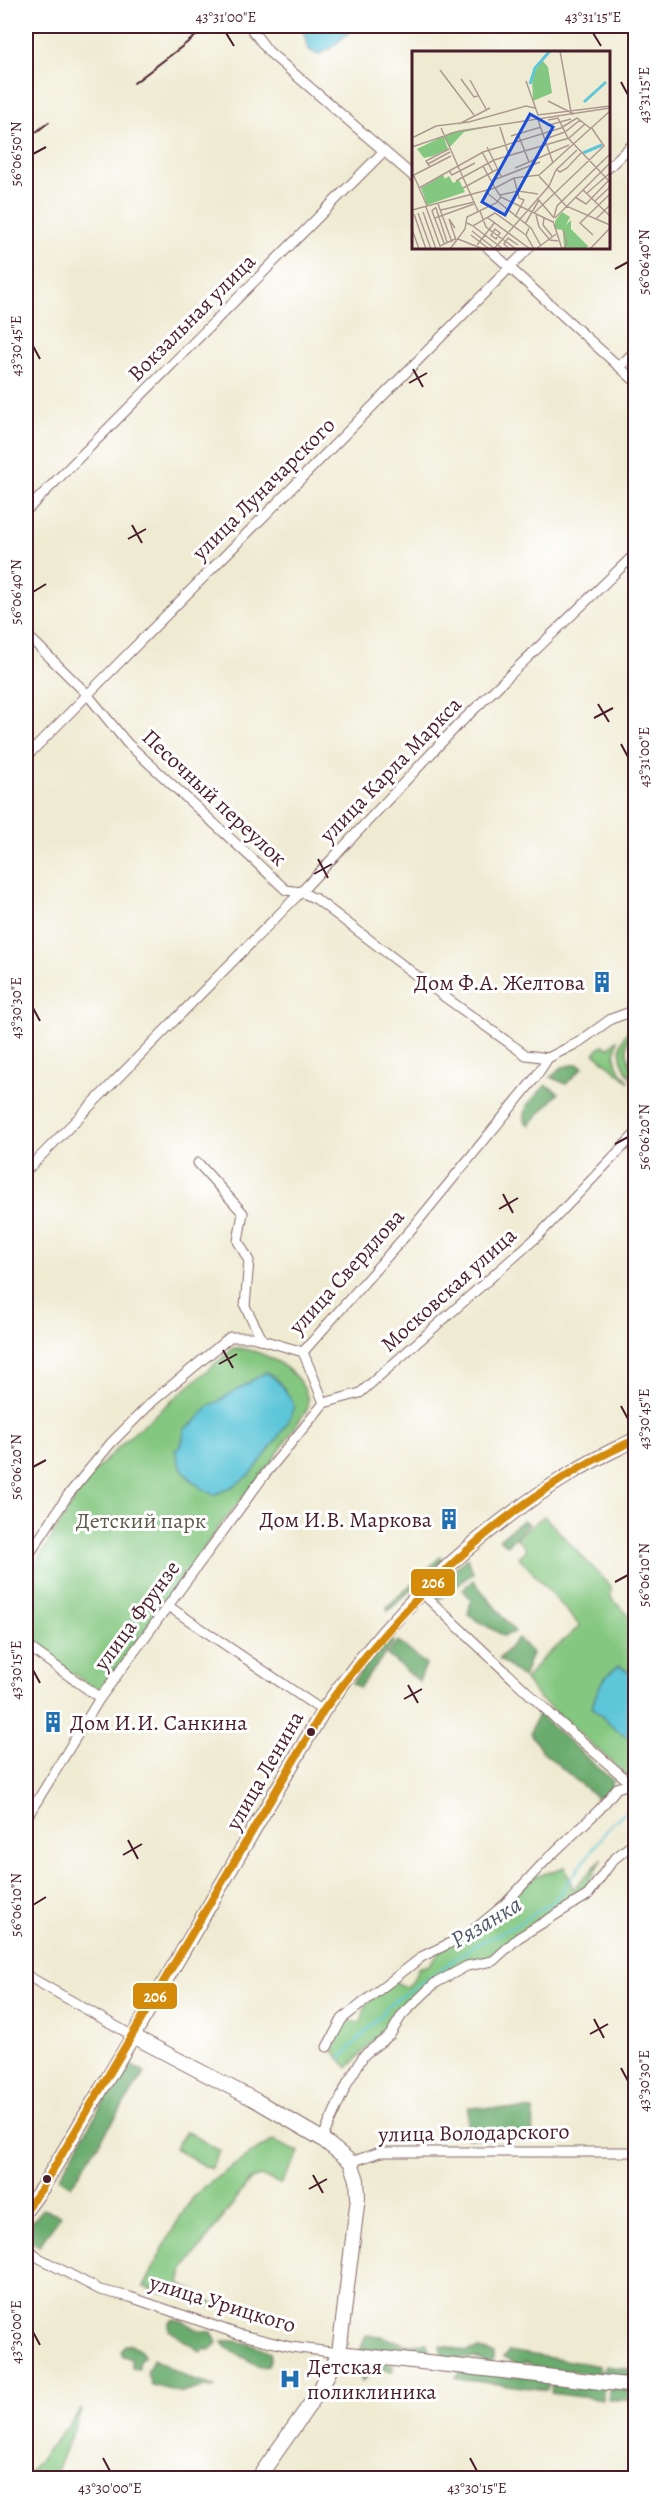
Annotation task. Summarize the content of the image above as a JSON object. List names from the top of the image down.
{
  "streets": {
    "main road": ["улица Ленина", "улица Володарского", "улица Урицкого"],
    "street": [
      "Вокзальная улица",
      "улица Луначарского",
      "улица Карла Маркса",
      "Песочный переулок",
      "улица Свердлова",
      "Московская улица",
      "улица Фрунзе"
    ]
  },
  "crossings": [
    ["улица Луначарского", "Песочный переулок"],
    ["улица Карла Маркса", "Песочный переулок"],
    ["Песочный переулок", "улица Свердлова"],
    ["Московская улица", "улица Фрунзе"],
    ["улица Ленина", "улица Володарского"]
  ],
  "water": ["Рязанка"],
  "parks": ["Детский парк"],
  "places": {
    "building": ["Дом Ф.А. Желтова", "Дом И.В. Маркова", "Дом И.И. Санкина"],
    "hospital": ["Детская поликлиника"]
  },
  "lines": ["transit line 206"],
  "coordinates": [
    "43°31'00\"E",
    "43°31'15\"E",
    "56°06'50\"N",
    "56°06'40\"N",
    "43°30'45\"E",
    "43°30'30\"E",
    "56°06'20\"N",
    "56°06'10\"N",
    "43°30'15\"E",
    "43°30'00\"E"
  ]
}
